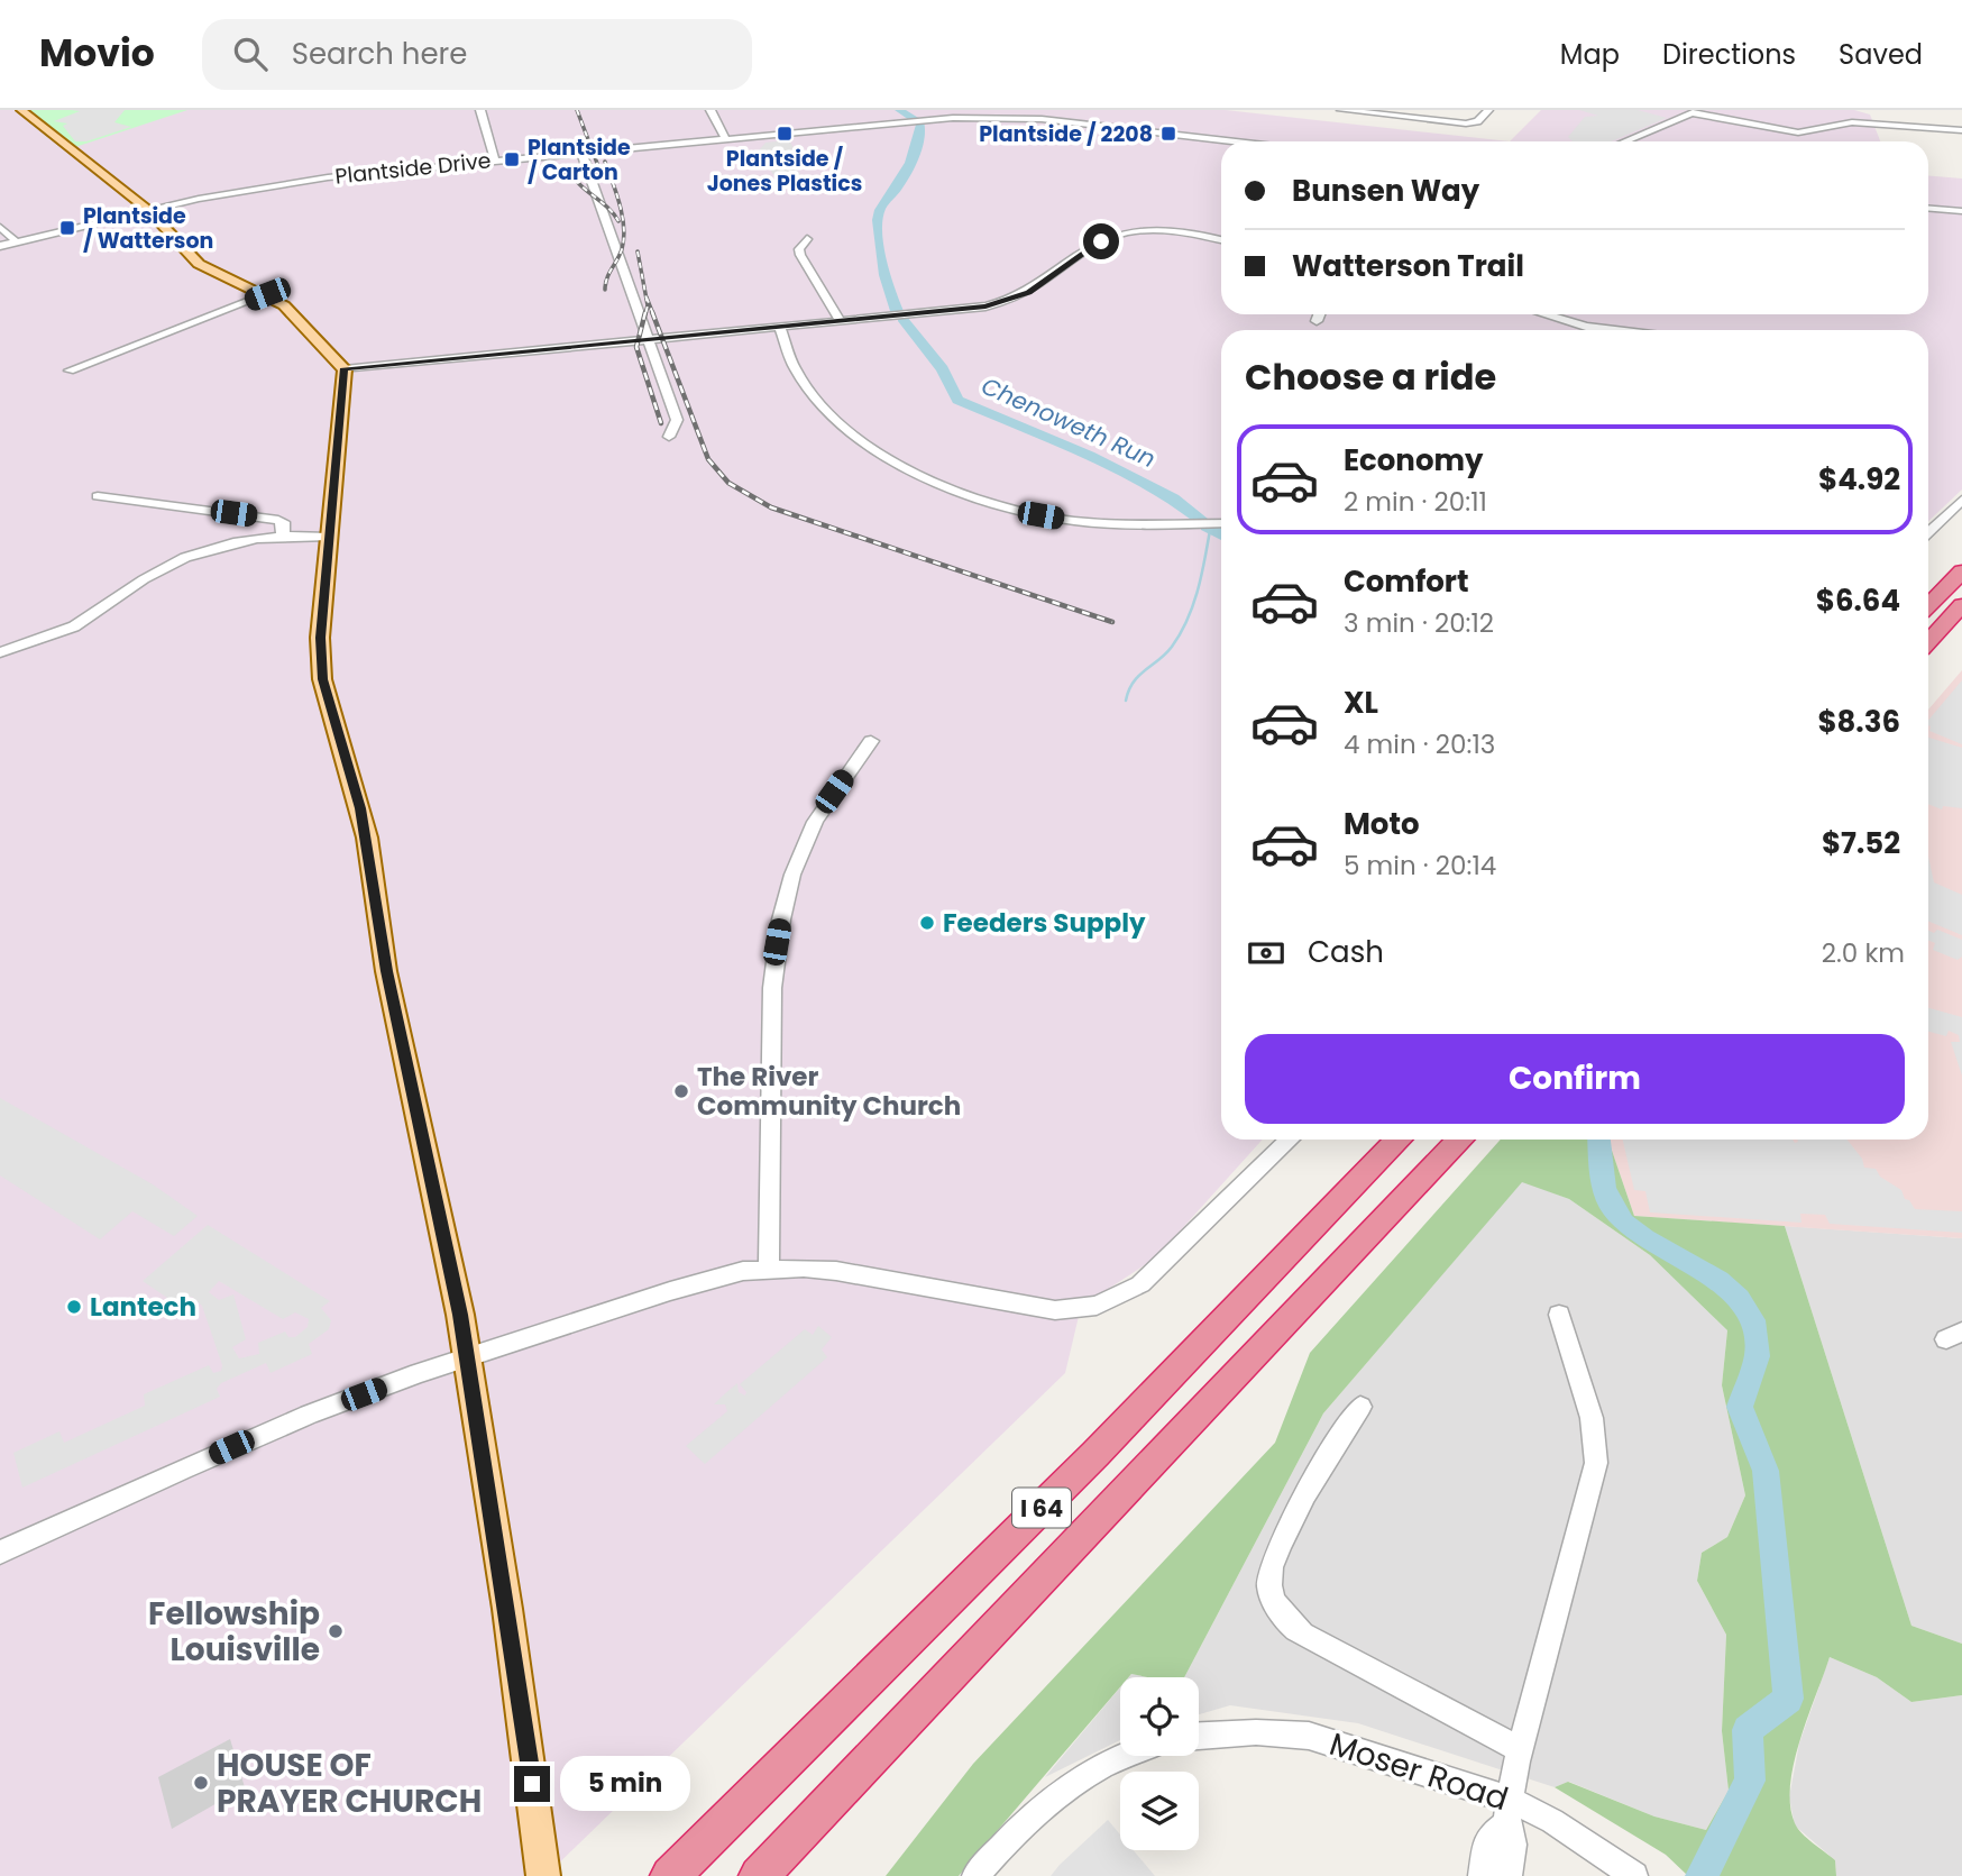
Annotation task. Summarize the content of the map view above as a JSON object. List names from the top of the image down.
{
  "streets": {
    "highway": ["I 64"],
    "street": ["Plantside Drive", "Moser Road"]
  },
  "water": ["Chenoweth Run"],
  "places": {
    "transit": [
      "Plantside / Jones Plastics",
      "Plantside / 2208",
      "Plantside / Carton",
      "Plantside / Watterson"
    ],
    "other": [
      "Feeders Supply",
      "The River Community Church",
      "Lantech",
      "Fellowship Louisville",
      "HOUSE OF PRAYER CHURCH"
    ]
  },
  "page": {
    "header": "Movio",
    "search": "Search here",
    "nav": ["Map", "Directions", "Saved"],
    "banner": ["Bunsen Way", "Watterson Trail"],
    "heading": "Choose a ride",
    "list": [
      {
        "name": "Economy",
        "note": "2 min · 20:11",
        "value": "$4.92"
      },
      {
        "name": "Comfort",
        "note": "3 min · 20:12",
        "value": "$6.64"
      },
      {
        "name": "XL",
        "note": "4 min · 20:13",
        "value": "$8.36"
      },
      {
        "name": "Moto",
        "note": "5 min · 20:14",
        "value": "$7.52"
      }
    ],
    "pay": ["Cash", "2.0 km"],
    "buttons": "Confirm",
    "bubble": "5 min"
  }
}
